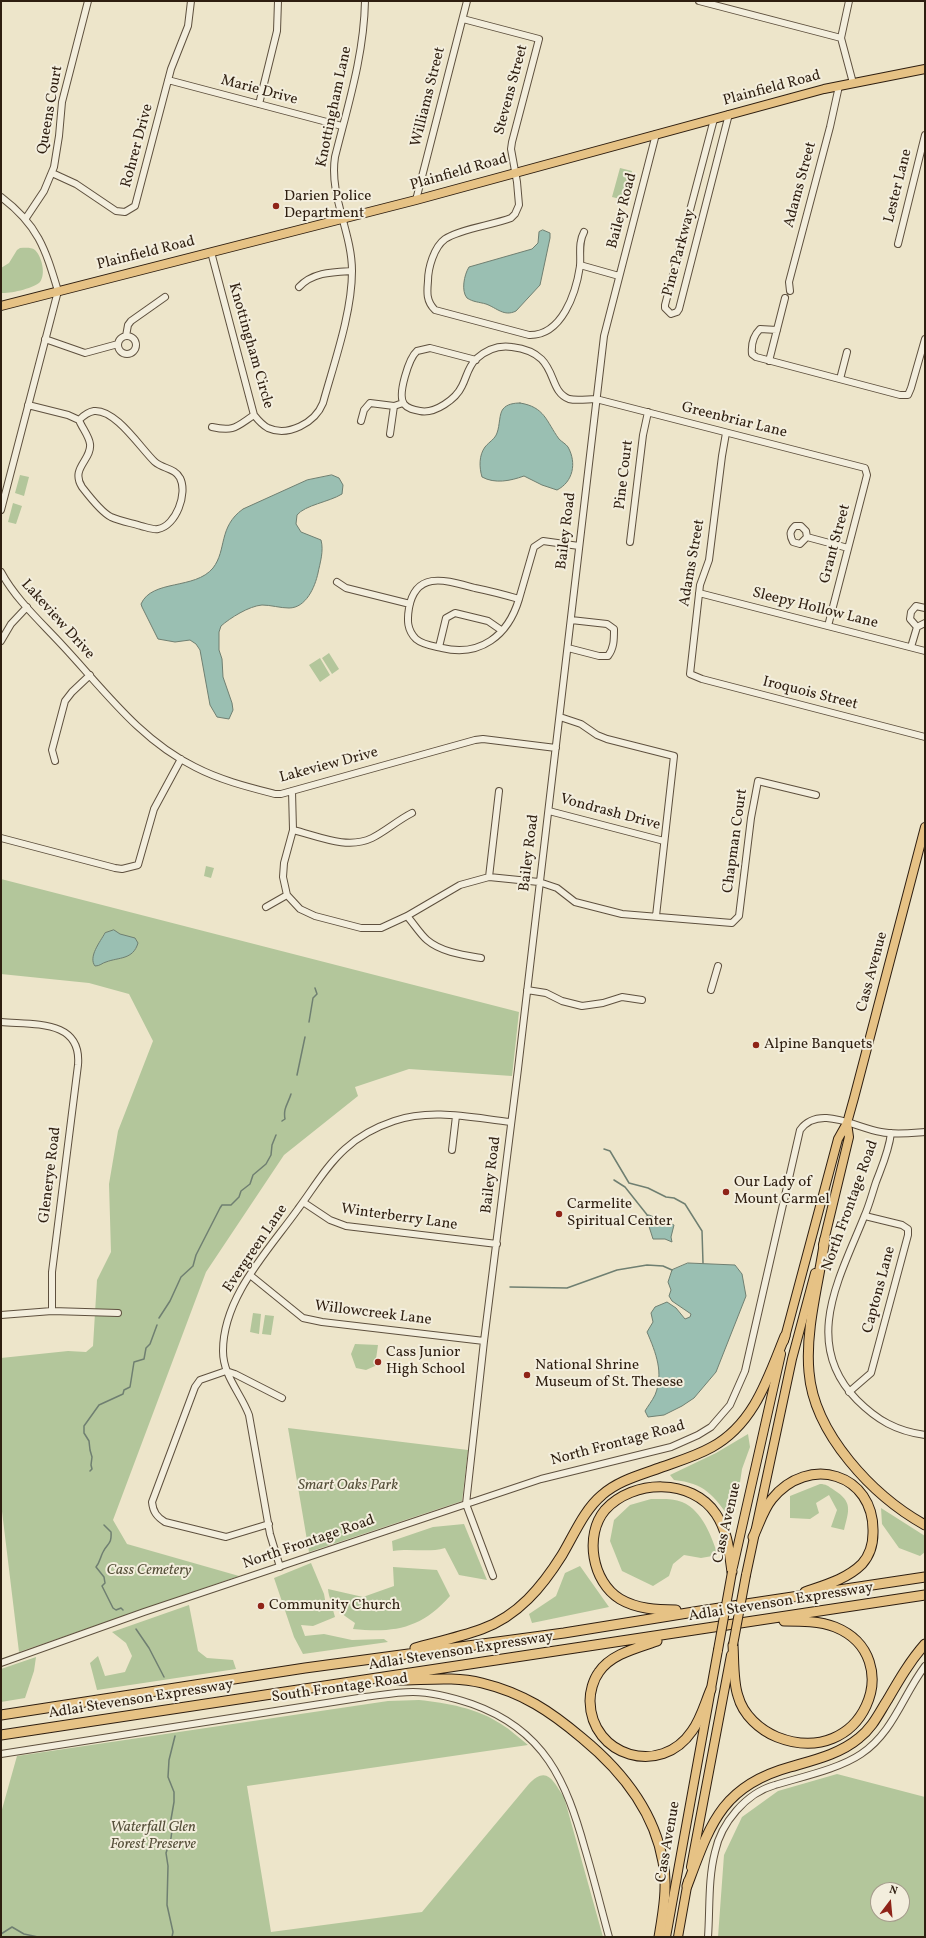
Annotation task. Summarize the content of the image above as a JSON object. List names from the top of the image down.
{
  "streets": {
    "highway": ["Adlai Stevenson Expressway"],
    "main road": ["Plainfield Road", "Cass Avenue"],
    "street": [
      "Stevens Street",
      "Marie Drive",
      "Williams Street",
      "Knottingham Lane",
      "Queens Court",
      "Rohrer Drive",
      "Adams Street",
      "Lester Lane",
      "Bailey Road",
      "Pine Parkway",
      "Knottingham Circle",
      "Greenbriar Lane",
      "Pine Court",
      "Grant Street",
      "Sleepy Hollow Lane",
      "Lakeview Drive",
      "Iroquois Street",
      "Vondrash Drive",
      "Chapman Court",
      "Glenerye Road",
      "North Frontage Road",
      "Winterberry Lane",
      "Evergreen Lane",
      "Captons Lane",
      "Willowcreek Lane",
      "South Frontage Road"
    ]
  },
  "crossings": [
    ["Plainfield Road", "Stevens Street"],
    ["Plainfield Road", "Williams Street"],
    ["Plainfield Road", "Knottingham Lane"],
    ["Plainfield Road", "Adams Street"],
    ["Plainfield Road", "Bailey Road"],
    ["Plainfield Road", "Pine Parkway"],
    ["Plainfield Road", "Knottingham Circle"],
    ["Stevens Street", "Williams Street"],
    ["Marie Drive", "Knottingham Lane"],
    ["Marie Drive", "Rohrer Drive"],
    ["Knottingham Lane", "Knottingham Circle"],
    ["Queens Court", "Rohrer Drive"],
    ["Adams Street", "Greenbriar Lane"],
    ["Adams Street", "Sleepy Hollow Lane"],
    ["Adams Street", "Iroquois Street"],
    ["Bailey Road", "Greenbriar Lane"],
    ["Bailey Road", "Lakeview Drive"],
    ["Bailey Road", "Vondrash Drive"],
    ["Bailey Road", "North Frontage Road"],
    ["Bailey Road", "Winterberry Lane"],
    ["Bailey Road", "Evergreen Lane"],
    ["Bailey Road", "Willowcreek Lane"],
    ["Greenbriar Lane", "Pine Court"],
    ["Greenbriar Lane", "Grant Street"],
    ["Grant Street", "Sleepy Hollow Lane"],
    ["Cass Avenue", "North Frontage Road"],
    ["North Frontage Road", "Evergreen Lane"],
    ["North Frontage Road", "Captons Lane"],
    ["Winterberry Lane", "Evergreen Lane"],
    ["Evergreen Lane", "Willowcreek Lane"]
  ],
  "parks": ["Smart Oaks Park", "Cass Cemetery", "Waterfall Glen Forest Preserve"],
  "places": [
    "Darien Police Department",
    "Alpine Banquets",
    "Our Lady of Mount Carmel",
    "Carmelite Spiritual Center",
    "Cass Junior High School",
    "National Shrine Museum of St. Thesese",
    "Community Church"
  ],
  "north": "top"
}
